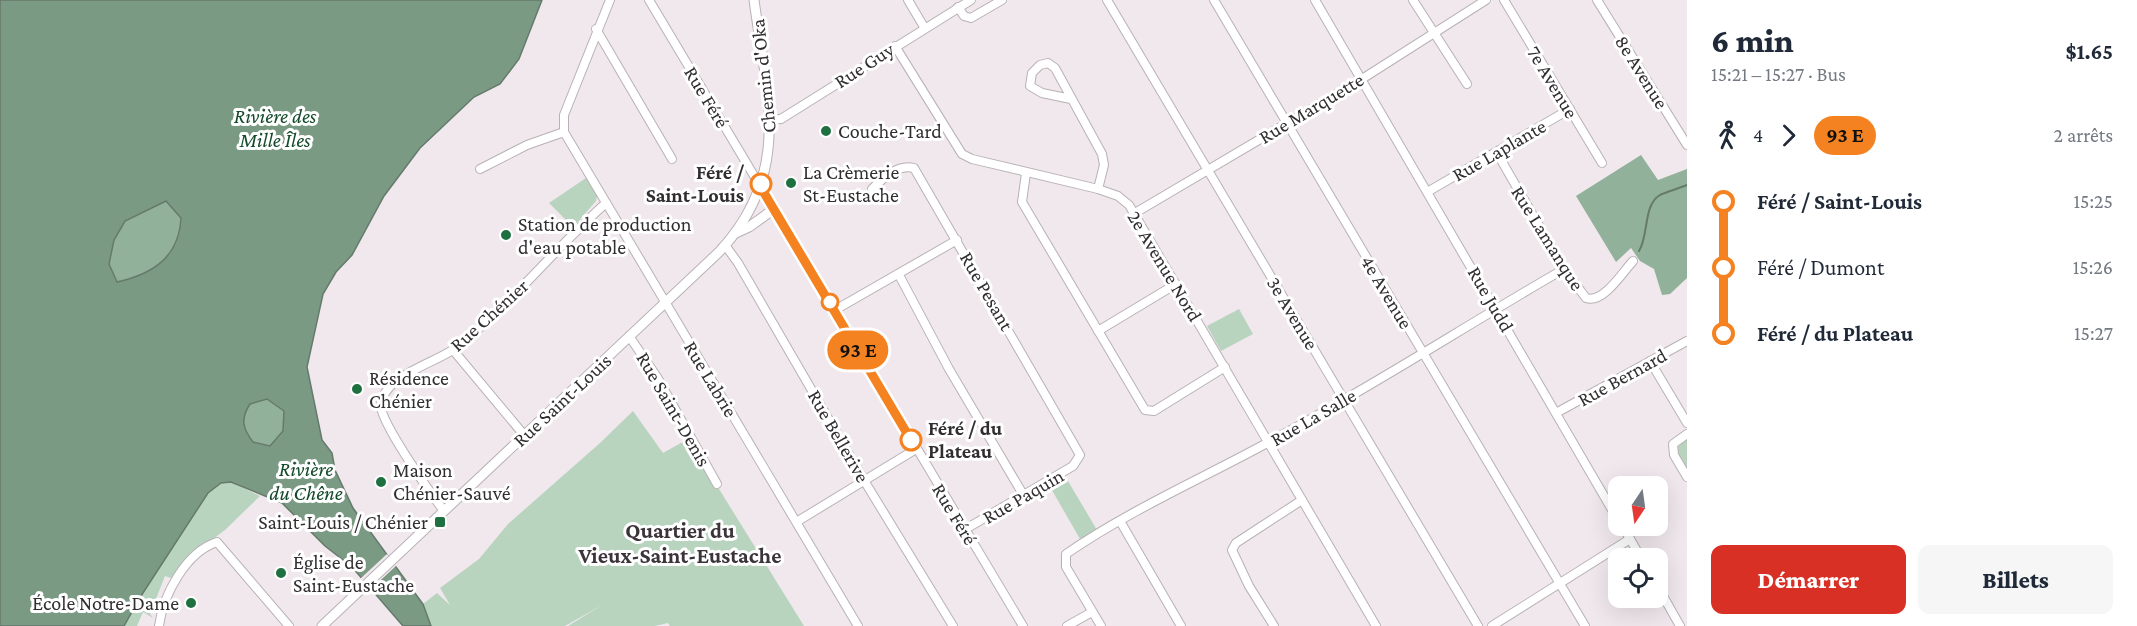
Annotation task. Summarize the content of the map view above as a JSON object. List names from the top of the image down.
{
  "streets": {
    "main road": ["Chemin d'Oka", "Rue Saint-Louis"],
    "street": [
      "Rue Guy",
      "8e Avenue",
      "7e Avenue",
      "Rue Féré",
      "Rue Marquette",
      "Rue Laplante",
      "Rue Lamanque",
      "2e Avenue Nord",
      "Rue Pesant",
      "4e Avenue",
      "Rue Judd",
      "3e Avenue",
      "Rue Chénier",
      "Rue Bernard",
      "Rue Labrie",
      "Rue Saint-Denis",
      "Rue La Salle",
      "Rue Bellerive",
      "Rue Paquin"
    ]
  },
  "crossings": [
    ["Rue Guy", "Chemin d'Oka"],
    ["Rue Guy", "2e Avenue Nord"],
    ["Chemin d'Oka", "Rue Féré"],
    ["Chemin d'Oka", "Rue Saint-Louis"],
    ["7e Avenue", "Rue Laplante"],
    ["Rue Féré", "Rue Saint-Louis"],
    ["Rue Féré", "Rue Paquin"],
    ["Rue Marquette", "2e Avenue Nord"],
    ["Rue Marquette", "4e Avenue"],
    ["Rue Marquette", "Rue Judd"],
    ["Rue Marquette", "3e Avenue"],
    ["Rue Laplante", "Rue Lamanque"],
    ["Rue Laplante", "Rue Judd"],
    ["Rue Lamanque", "Rue La Salle"],
    ["2e Avenue Nord", "Rue La Salle"],
    ["Rue Pesant", "Rue Paquin"],
    ["4e Avenue", "Rue La Salle"],
    ["Rue Judd", "Rue Bernard"],
    ["Rue Judd", "Rue La Salle"],
    ["3e Avenue", "Rue La Salle"],
    ["Rue Chénier", "Rue Labrie"],
    ["Rue Chénier", "Rue Saint-Louis"],
    ["Rue Labrie", "Rue Saint-Louis"],
    ["Rue Saint-Louis", "Rue Saint-Denis"],
    ["Rue Saint-Louis", "Rue Bellerive"]
  ],
  "districts": ["Quartier du Vieux-Saint-Eustache"],
  "water": ["Rivière des Mille Îles", "Rivière du Chêne"],
  "places": {
    "other": [
      "Couche-Tard",
      "La Crèmerie St-Eustache",
      "Féré / Saint-Louis",
      "Station de production d'eau potable",
      "Résidence Chénier",
      "Féré / du Plateau",
      "Maison Chénier-Sauvé",
      "Église de Saint-Eustache",
      "École Notre-Dame"
    ],
    "transit": ["Saint-Louis / Chénier"]
  },
  "north": "bottom",
  "page": {
    "on_map": "93 E",
    "heading": ["6 min", "15:21 – 15:27 · Bus", "$1.65"],
    "legs": ["4", "93 E", "2 arrêts"],
    "list": [
      {
        "name": "Féré / Saint-Louis",
        "value": "15:25"
      },
      {
        "name": "Féré / Dumont",
        "value": "15:26"
      },
      {
        "name": "Féré / du Plateau",
        "value": "15:27"
      }
    ],
    "buttons": ["Démarrer", "Billets"]
  }
}
